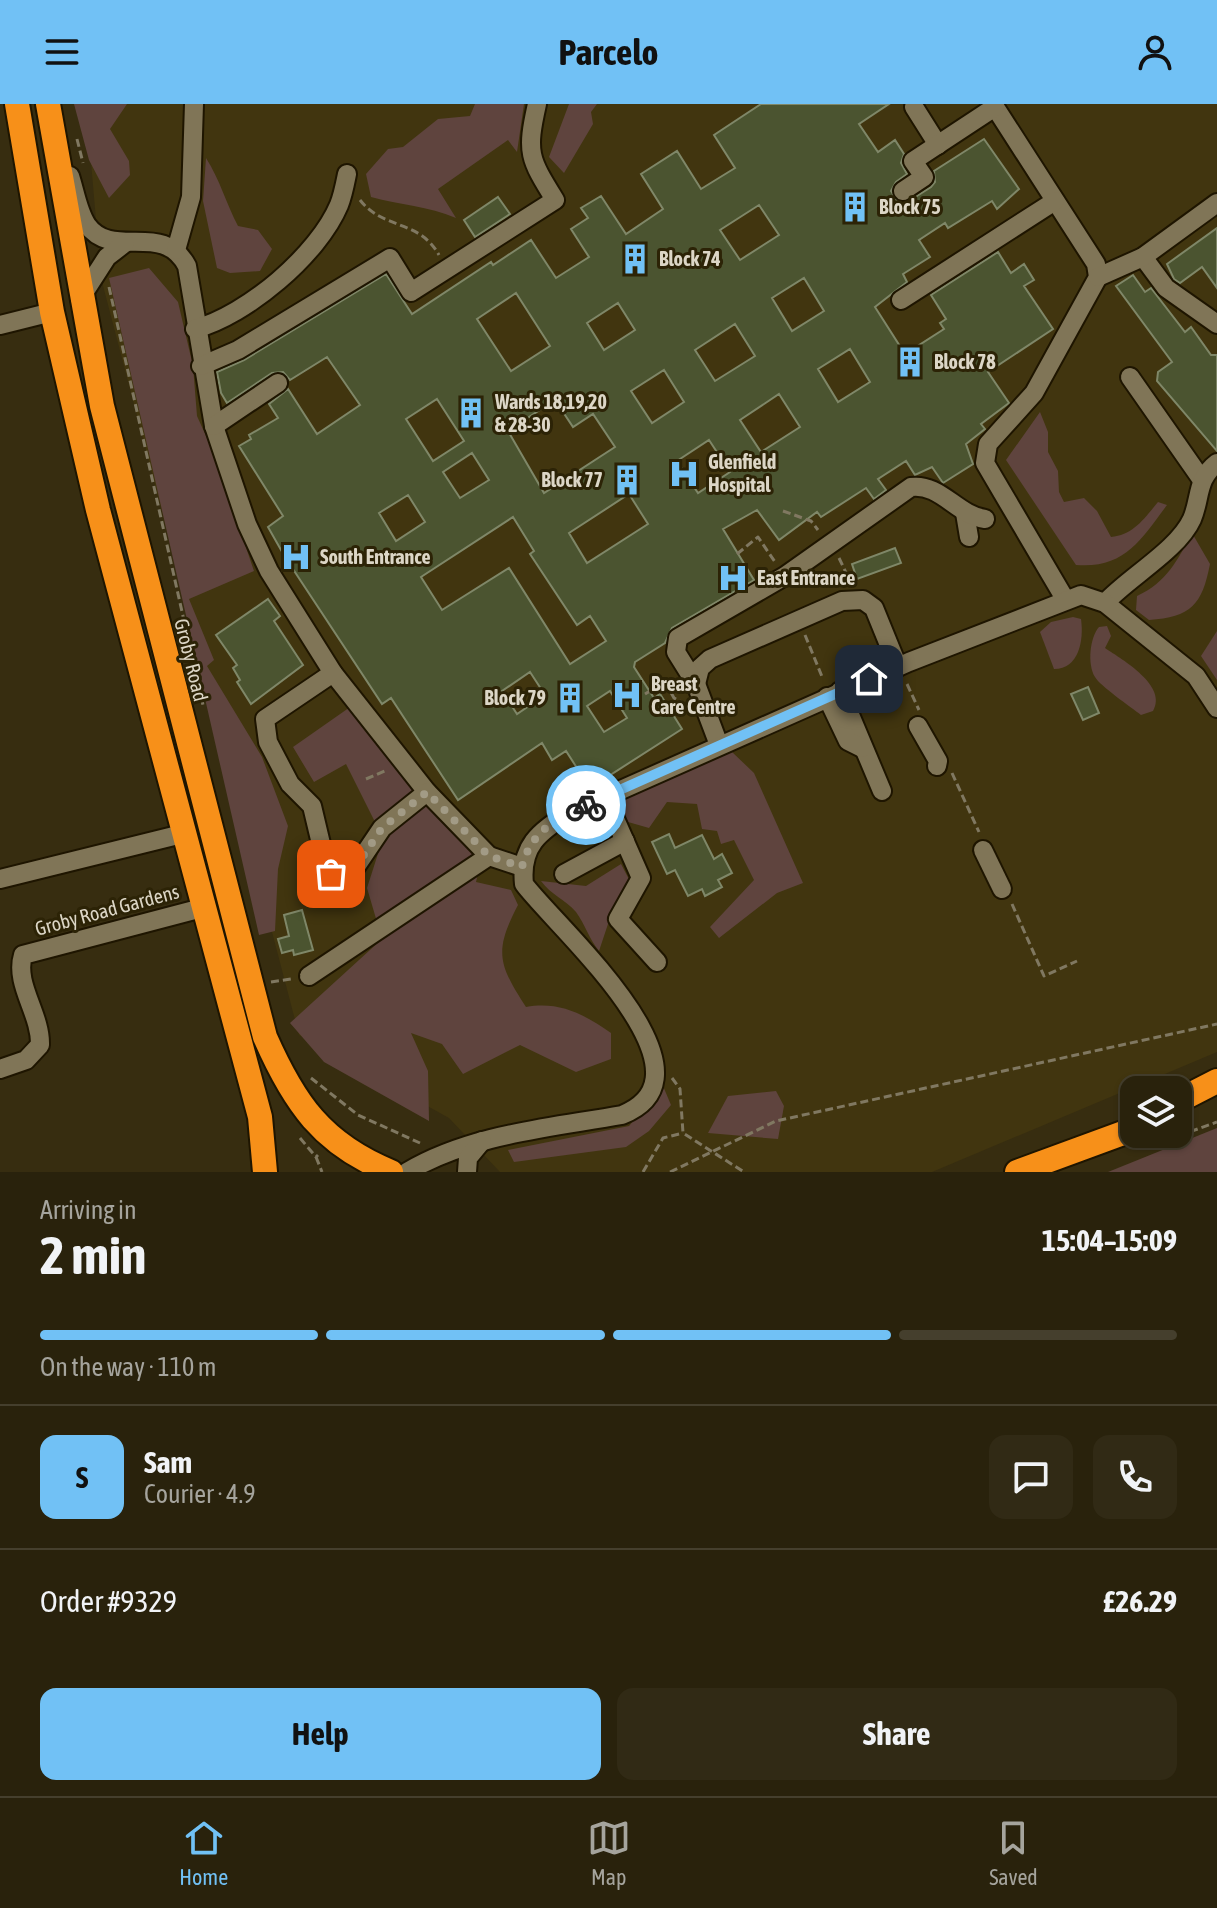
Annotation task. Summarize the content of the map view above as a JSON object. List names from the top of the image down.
{
  "streets": {
    "highway": ["Groby Road"],
    "street": ["Groby Road Gardens"]
  },
  "places": {
    "building": [
      "Block 75",
      "Block 74",
      "Block 78",
      "Wards 18,19,20 & 28-30",
      "Block 77",
      "Block 79"
    ],
    "hospital": [
      "Glenfield Hospital",
      "South Entrance",
      "East Entrance",
      "Breast Care Centre"
    ]
  },
  "page": {
    "header": "Parcelo",
    "heading": ["2 min", "Arriving in", "15:04–15:09"],
    "panel": [
      "Sam",
      "Courier · 4.9",
      "Order #9329",
      "£26.29"
    ],
    "bar": "On the way · 110 m",
    "round": "S",
    "buttons": ["Help", "Share"],
    "tabs": ["Home", "Map", "Saved"]
  }
}
